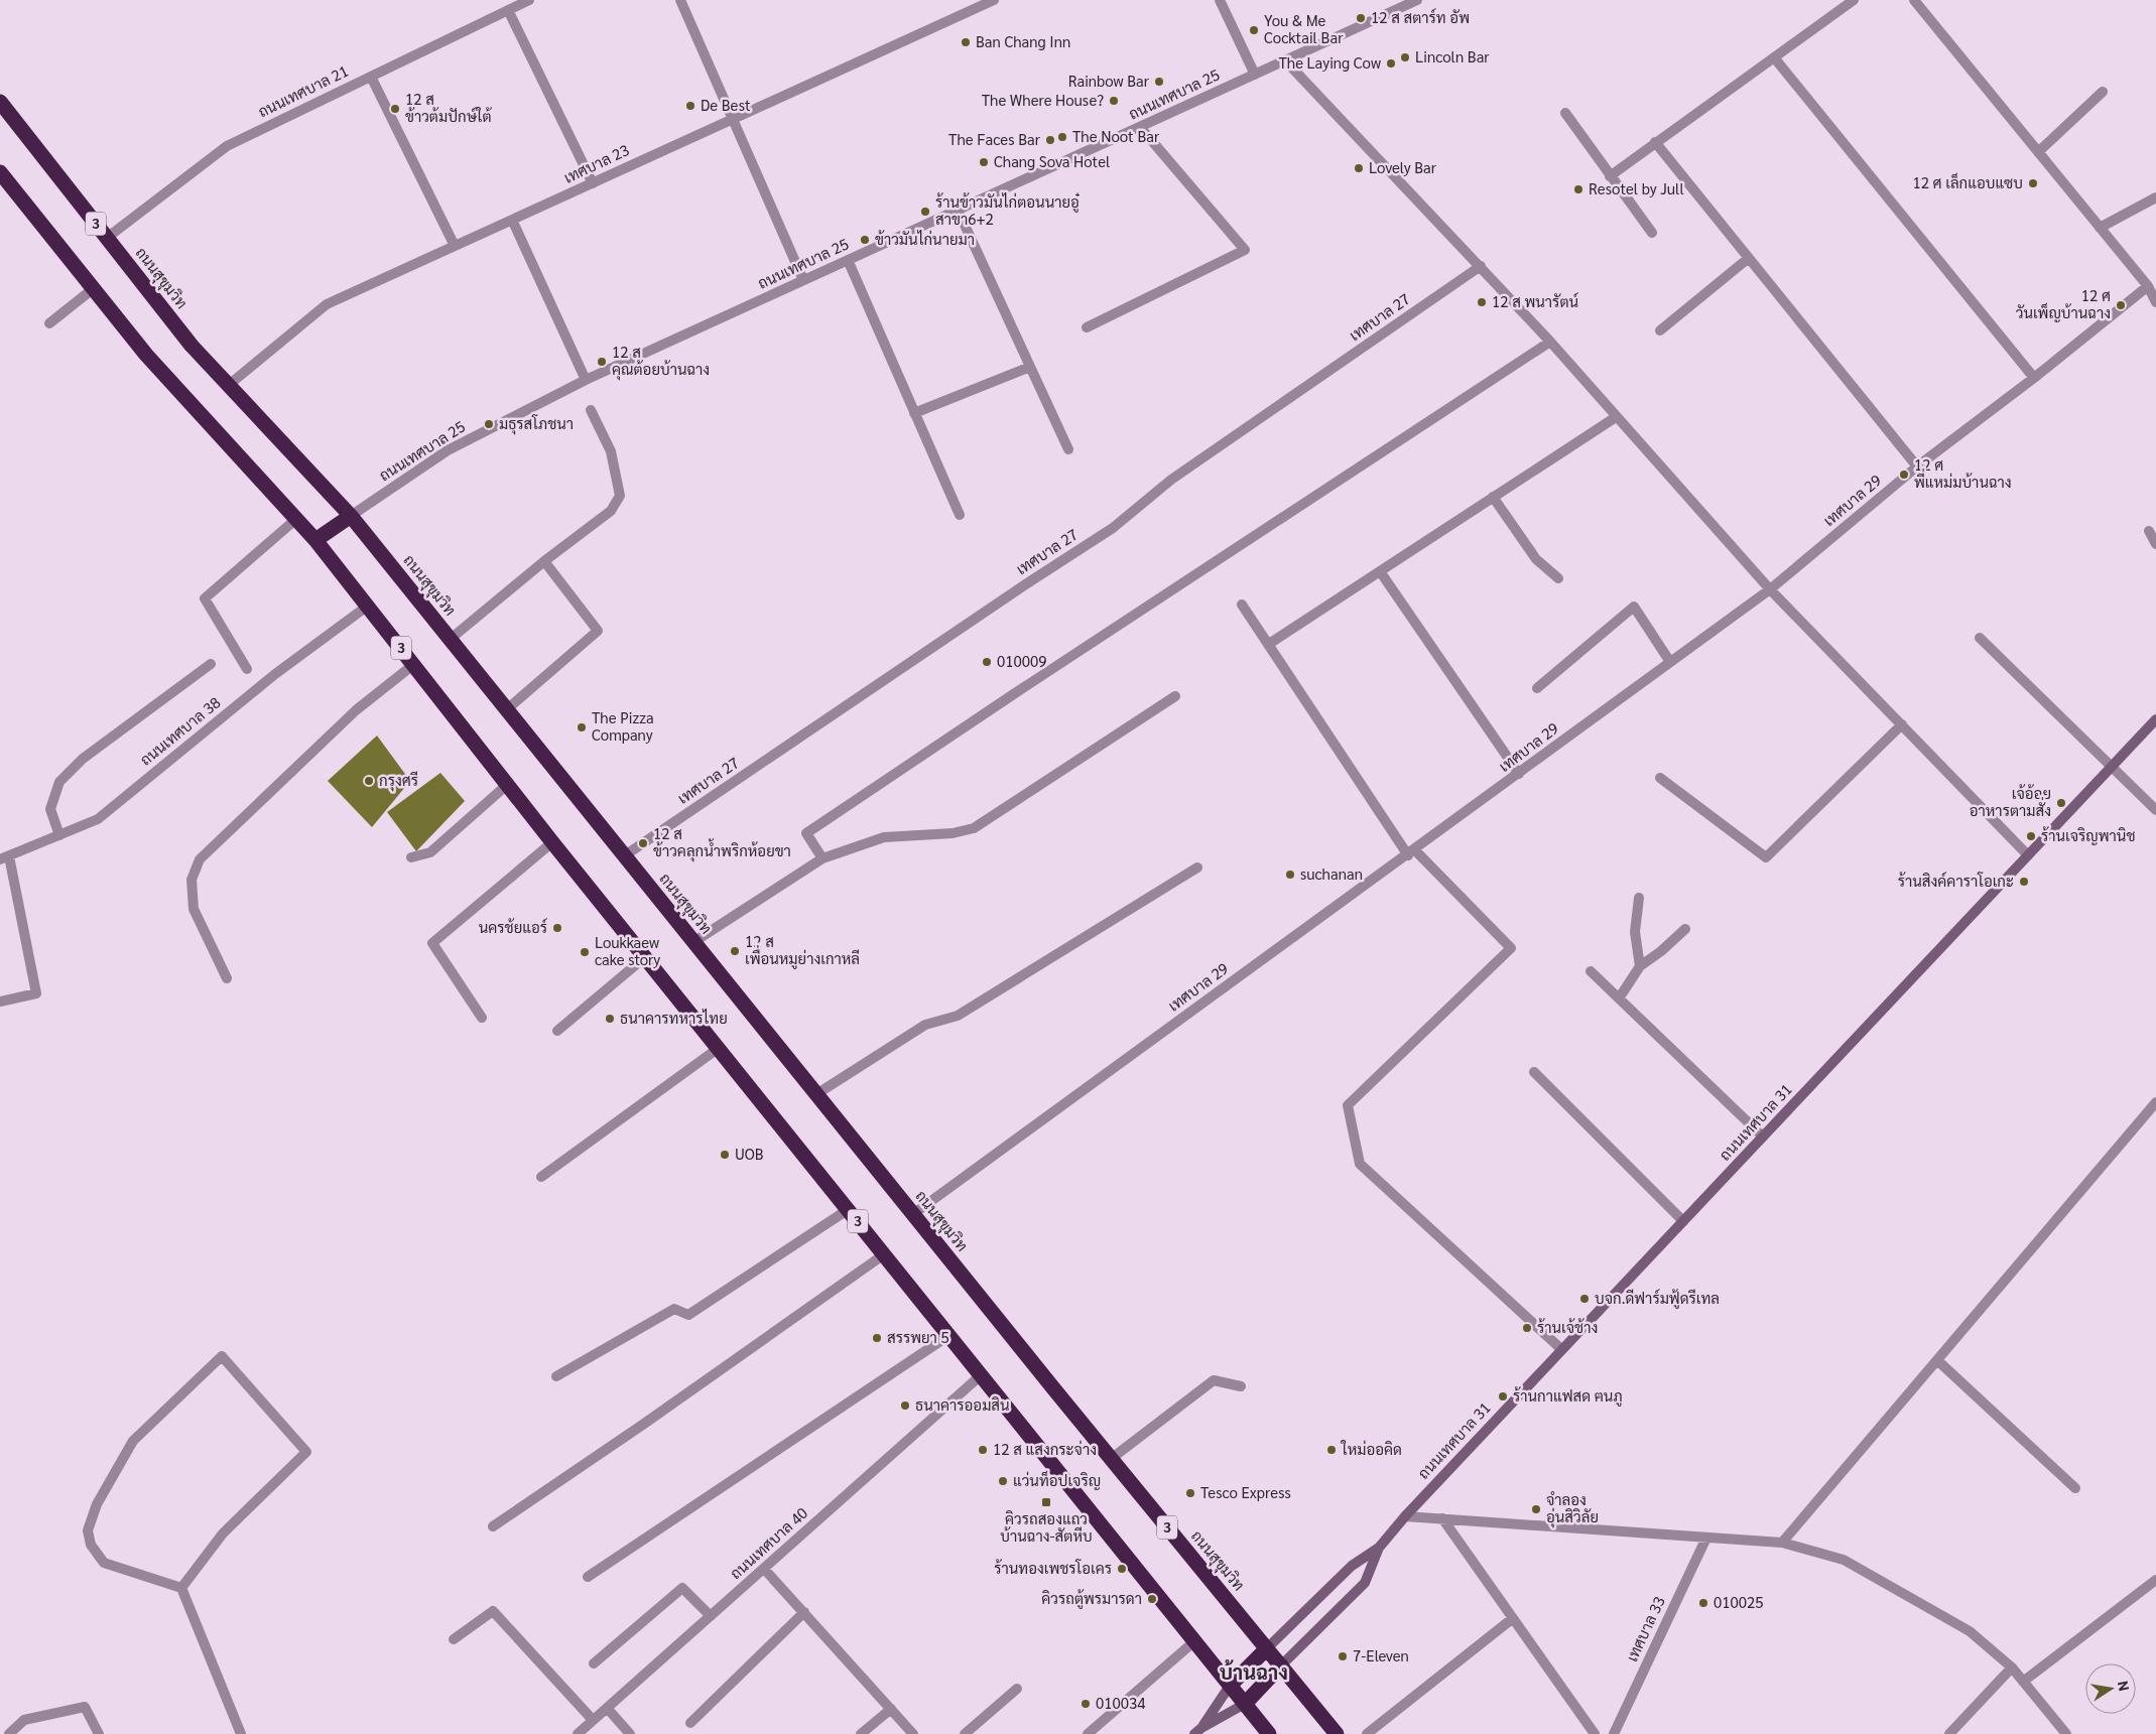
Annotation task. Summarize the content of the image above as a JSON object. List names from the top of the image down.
{
  "streets": {
    "highway": ["3", "ถนนสุขุมวิท"],
    "main road": ["ถนนเทศบาล 31"],
    "street": [
      "ถนนเทศบาล 21",
      "ถนนเทศบาล 25",
      "เทศบาล 23",
      "เทศบาล 27",
      "เทศบาล 29",
      "ถนนเทศบาล 38",
      "ถนนเทศบาล 40",
      "เทศบาล 33"
    ]
  },
  "crossings": [
    ["ถนนเทศบาล 21", "ถนนสุขุมวิท"],
    ["ถนนเทศบาล 25", "ถนนสุขุมวิท"],
    ["เทศบาล 23", "ถนนสุขุมวิท"],
    ["3", "ถนนเทศบาล 38"],
    ["3", "ถนนเทศบาล 40"],
    ["ถนนสุขุมวิท", "เทศบาล 27"],
    ["ถนนสุขุมวิท", "เทศบาล 29"],
    ["ถนนสุขุมวิท", "ถนนเทศบาล 31"]
  ],
  "districts": ["บ้านฉาง"],
  "places": {
    "other": [
      "12 ส สตาร์ท อัพ",
      "You & Me Cocktail Bar",
      "Ban Chang Inn",
      "Lincoln Bar",
      "The Laying Cow",
      "Rainbow Bar",
      "The Where House?",
      "De Best",
      "12 ส ข้าวต้มปักษ์ใต้",
      "The Noot Bar",
      "The Faces Bar",
      "Chang Sova Hotel",
      "Lovely Bar",
      "12 ศ เล็กแอบแซบ",
      "Resotel by Jull",
      "ร้านข้าวมันไก่ตอนนายอู๋ สาขา6+2",
      "ข้าวมันไก่นายมา",
      "12 ส พนารัตน์",
      "12 ศ วันเพ็ญบ้านฉาง",
      "12 ส คุณต้อยบ้านฉาง",
      "มธุรสโภชนา",
      "12 ศ พี่แหม่มบ้านฉาง",
      "010009",
      "The Pizza Company",
      "กรุงศรี",
      "เจ้อ้อย อาหารตามสั่ง",
      "ร้านเจริญพานิช",
      "12 ส ข้าวคลุกน้ำพริกห้อยขา",
      "suchanan",
      "ร้านสิงค์คาราโอเกะ",
      "นครช้ยแอร์",
      "12 ส เพื่อนหมูย่างเกาหลี",
      "Loukkaew cake story",
      "ธนาคารทหารไทย",
      "UOB",
      "บจก.ดีฟาร์มฟู้ดรีเทล",
      "ร้านเจ้ช้าง",
      "สรรพยา 5",
      "ร้านกาแฟสด ฅนภู",
      "ธนาคารออมสิน",
      "12 ส แสงกระจ่าง",
      "ใหม่ออคิด",
      "แว่นท็อปเจริญ",
      "Tesco Express",
      "จำลอง อุ่นสิวิลัย",
      "ร้านทองเพชรโอเคร",
      "คิวรถตู้พรมารดา",
      "010025",
      "7-Eleven",
      "010034"
    ],
    "transit": ["คิวรถสองแถว บ้านฉาง-สัตหีบ"]
  },
  "north": "right"
}
